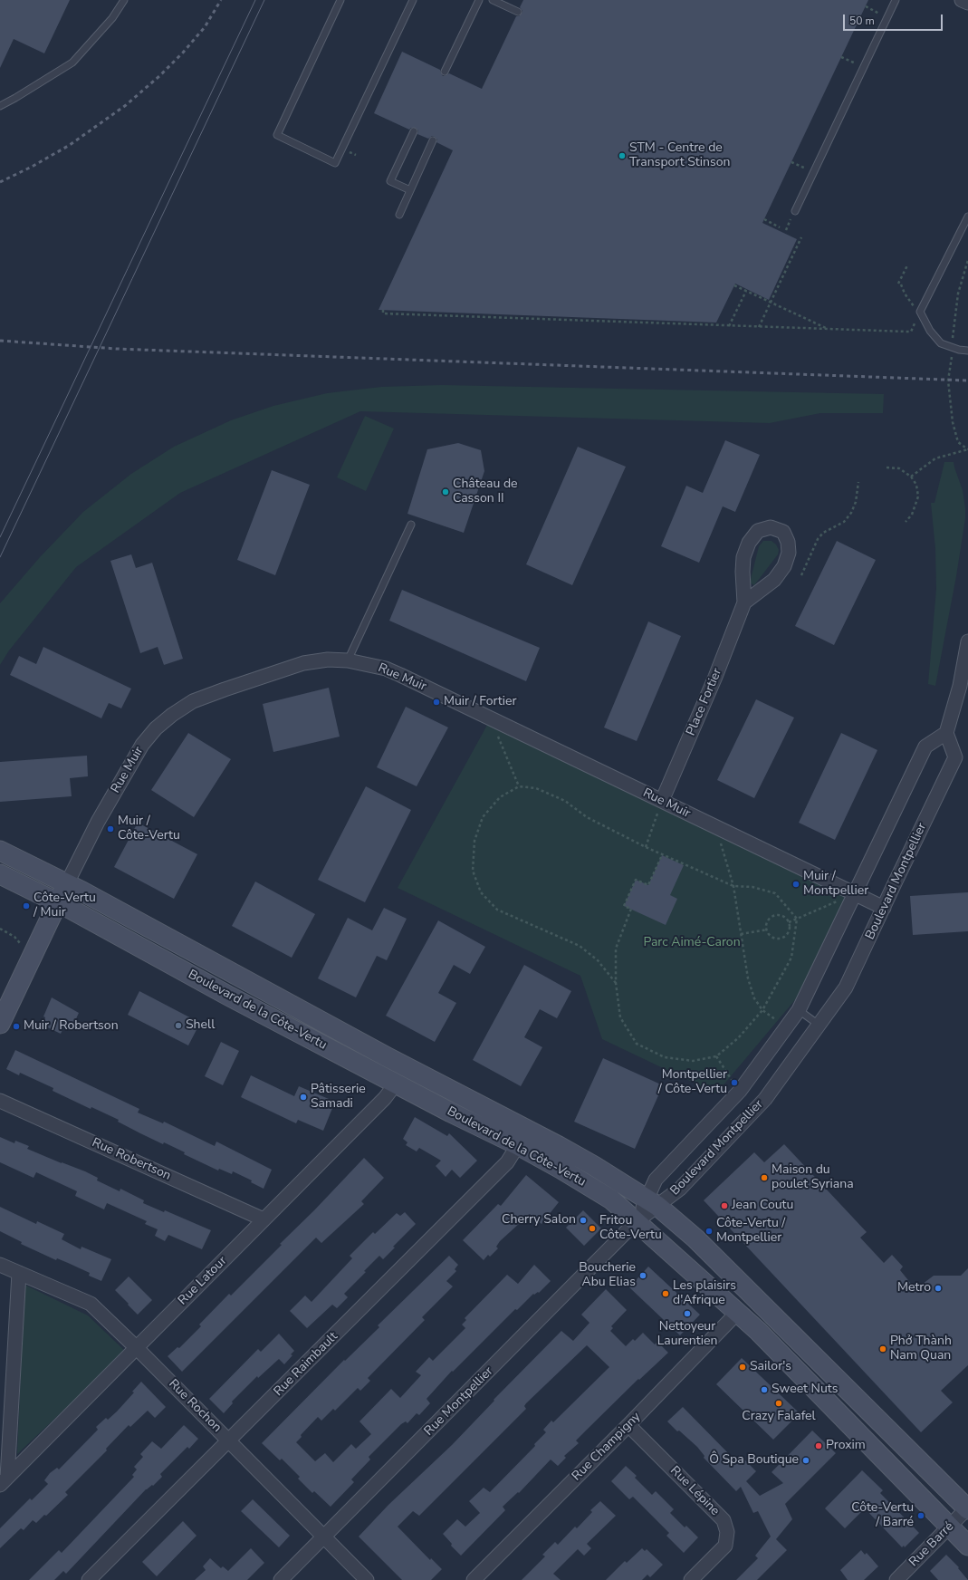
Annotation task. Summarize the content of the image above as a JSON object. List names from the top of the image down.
{
  "streets": {
    "main road": ["Rue Muir", "Boulevard de la Côte-Vertu"],
    "street": [
      "Place Fortier",
      "Boulevard Montpellier",
      "Rue Robertson",
      "Rue Latour",
      "Rue Raimbault",
      "Rue Montpellier",
      "Rue Rochon",
      "Rue Champigny",
      "Rue Lépine",
      "Rue Barré"
    ]
  },
  "crossings": [
    ["Rue Muir", "Place Fortier"],
    ["Rue Muir", "Boulevard Montpellier"],
    ["Rue Muir", "Boulevard de la Côte-Vertu"],
    ["Boulevard Montpellier", "Boulevard de la Côte-Vertu"],
    ["Boulevard Montpellier", "Rue Montpellier"],
    ["Boulevard de la Côte-Vertu", "Rue Latour"],
    ["Boulevard de la Côte-Vertu", "Rue Raimbault"],
    ["Boulevard de la Côte-Vertu", "Rue Montpellier"],
    ["Boulevard de la Côte-Vertu", "Rue Champigny"],
    ["Boulevard de la Côte-Vertu", "Rue Barré"],
    ["Rue Robertson", "Rue Latour"],
    ["Rue Latour", "Rue Rochon"],
    ["Rue Raimbault", "Rue Rochon"],
    ["Rue Montpellier", "Rue Rochon"],
    ["Rue Champigny", "Rue Lépine"]
  ],
  "parks": ["Parc Aimé-Caron"],
  "places": [
    "STM - Centre de Transport Stinson",
    "Château de Casson II",
    "Muir / Fortier",
    "Muir / Côte-Vertu",
    "Muir / Montpellier",
    "Côte-Vertu / Muir",
    "Shell",
    "Muir / Robertson",
    "Montpellier / Côte-Vertu",
    "Pâtisserie Samadi",
    "Maison du poulet Syriana",
    "Jean Coutu",
    "Cherry Salon",
    "Fritou Côte-Vertu",
    "Côte-Vertu / Montpellier",
    "Boucherie Abu Elias",
    "Metro",
    "Les plaisirs d'Afrique",
    "Nettoyeur Laurentien",
    "Phở Thành Nam Quan",
    "Sailor's",
    "Sweet Nuts",
    "Crazy Falafel",
    "Proxim",
    "Ô Spa Boutique",
    "Côte-Vertu / Barré"
  ],
  "scale_bar": "50 m"
}
